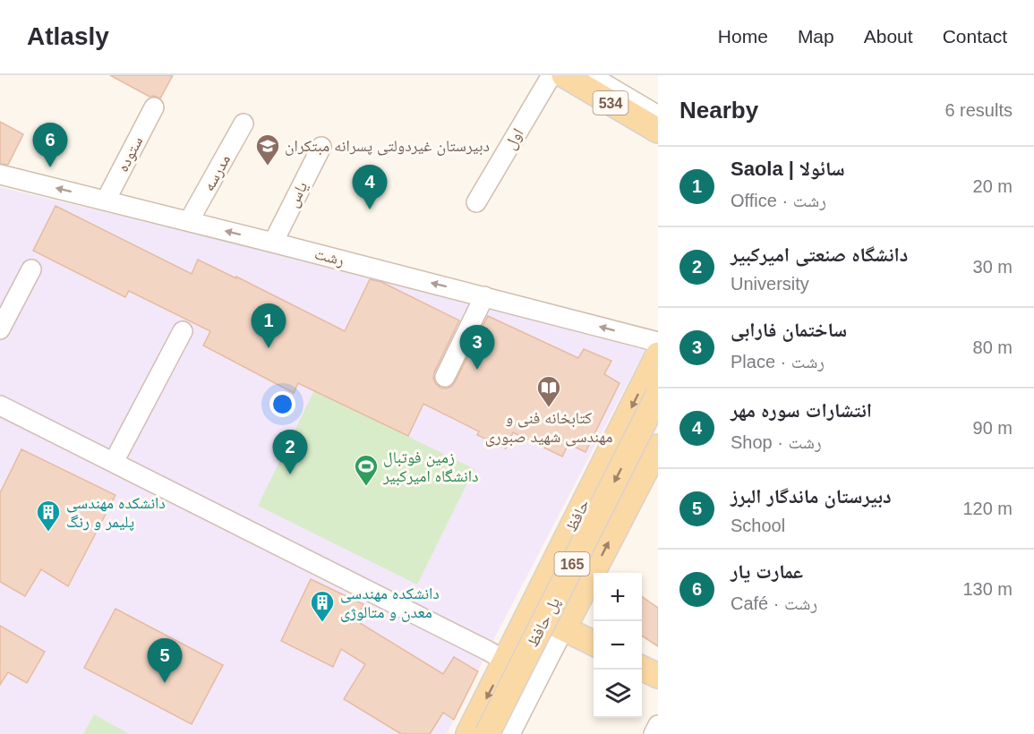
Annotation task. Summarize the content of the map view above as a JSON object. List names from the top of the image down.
{
  "streets": {
    "main road": [
      "534",
      "حافظ",
      "165",
      "پل حافظ"
    ],
    "street": [
      "اول",
      "ستوده",
      "مدرسه",
      "یاس",
      "رشت"
    ]
  },
  "crossings": [
    ["ستوده", "رشت"],
    ["مدرسه", "رشت"],
    ["یاس", "رشت"]
  ],
  "one_way": ["رشت"],
  "places": {
    "school or university": ["دبیرستان غیردولتی پسرانه مبتکران"],
    "library": ["کتابخانه فنی و مهندسی شهید صبوری"],
    "sports": ["زمین فوتبال دانشگاه امیرکبیر"],
    "building": ["دانشکده مهندسی پلیمر و رنگ", "دانشکده مهندسی معدن و متالوژی"]
  },
  "page": {
    "header": "Atlasly",
    "nav": [
      "Home",
      "Map",
      "About",
      "Contact"
    ],
    "heading": ["Nearby", "6 results"],
    "pins": [
      "6",
      "4",
      "1",
      "3",
      "2",
      "5"
    ],
    "list": [
      {
        "mark": "1",
        "name": "Saola | سائولا",
        "note": "Office · رشت",
        "value": "20 m"
      },
      {
        "mark": "2",
        "name": "دانشگاه صنعتی امیرکبیر",
        "note": "University",
        "value": "30 m"
      },
      {
        "mark": "3",
        "name": "ساختمان فارابی",
        "note": "Place · رشت",
        "value": "80 m"
      },
      {
        "mark": "4",
        "name": "انتشارات سوره مهر",
        "note": "Shop · رشت",
        "value": "90 m"
      },
      {
        "mark": "5",
        "name": "دبیرستان ماندگار البرز",
        "note": "School",
        "value": "120 m"
      },
      {
        "mark": "6",
        "name": "عمارت یار",
        "note": "Café · رشت",
        "value": "130 m"
      }
    ],
    "map_buttons": ["+", "−"]
  }
}
